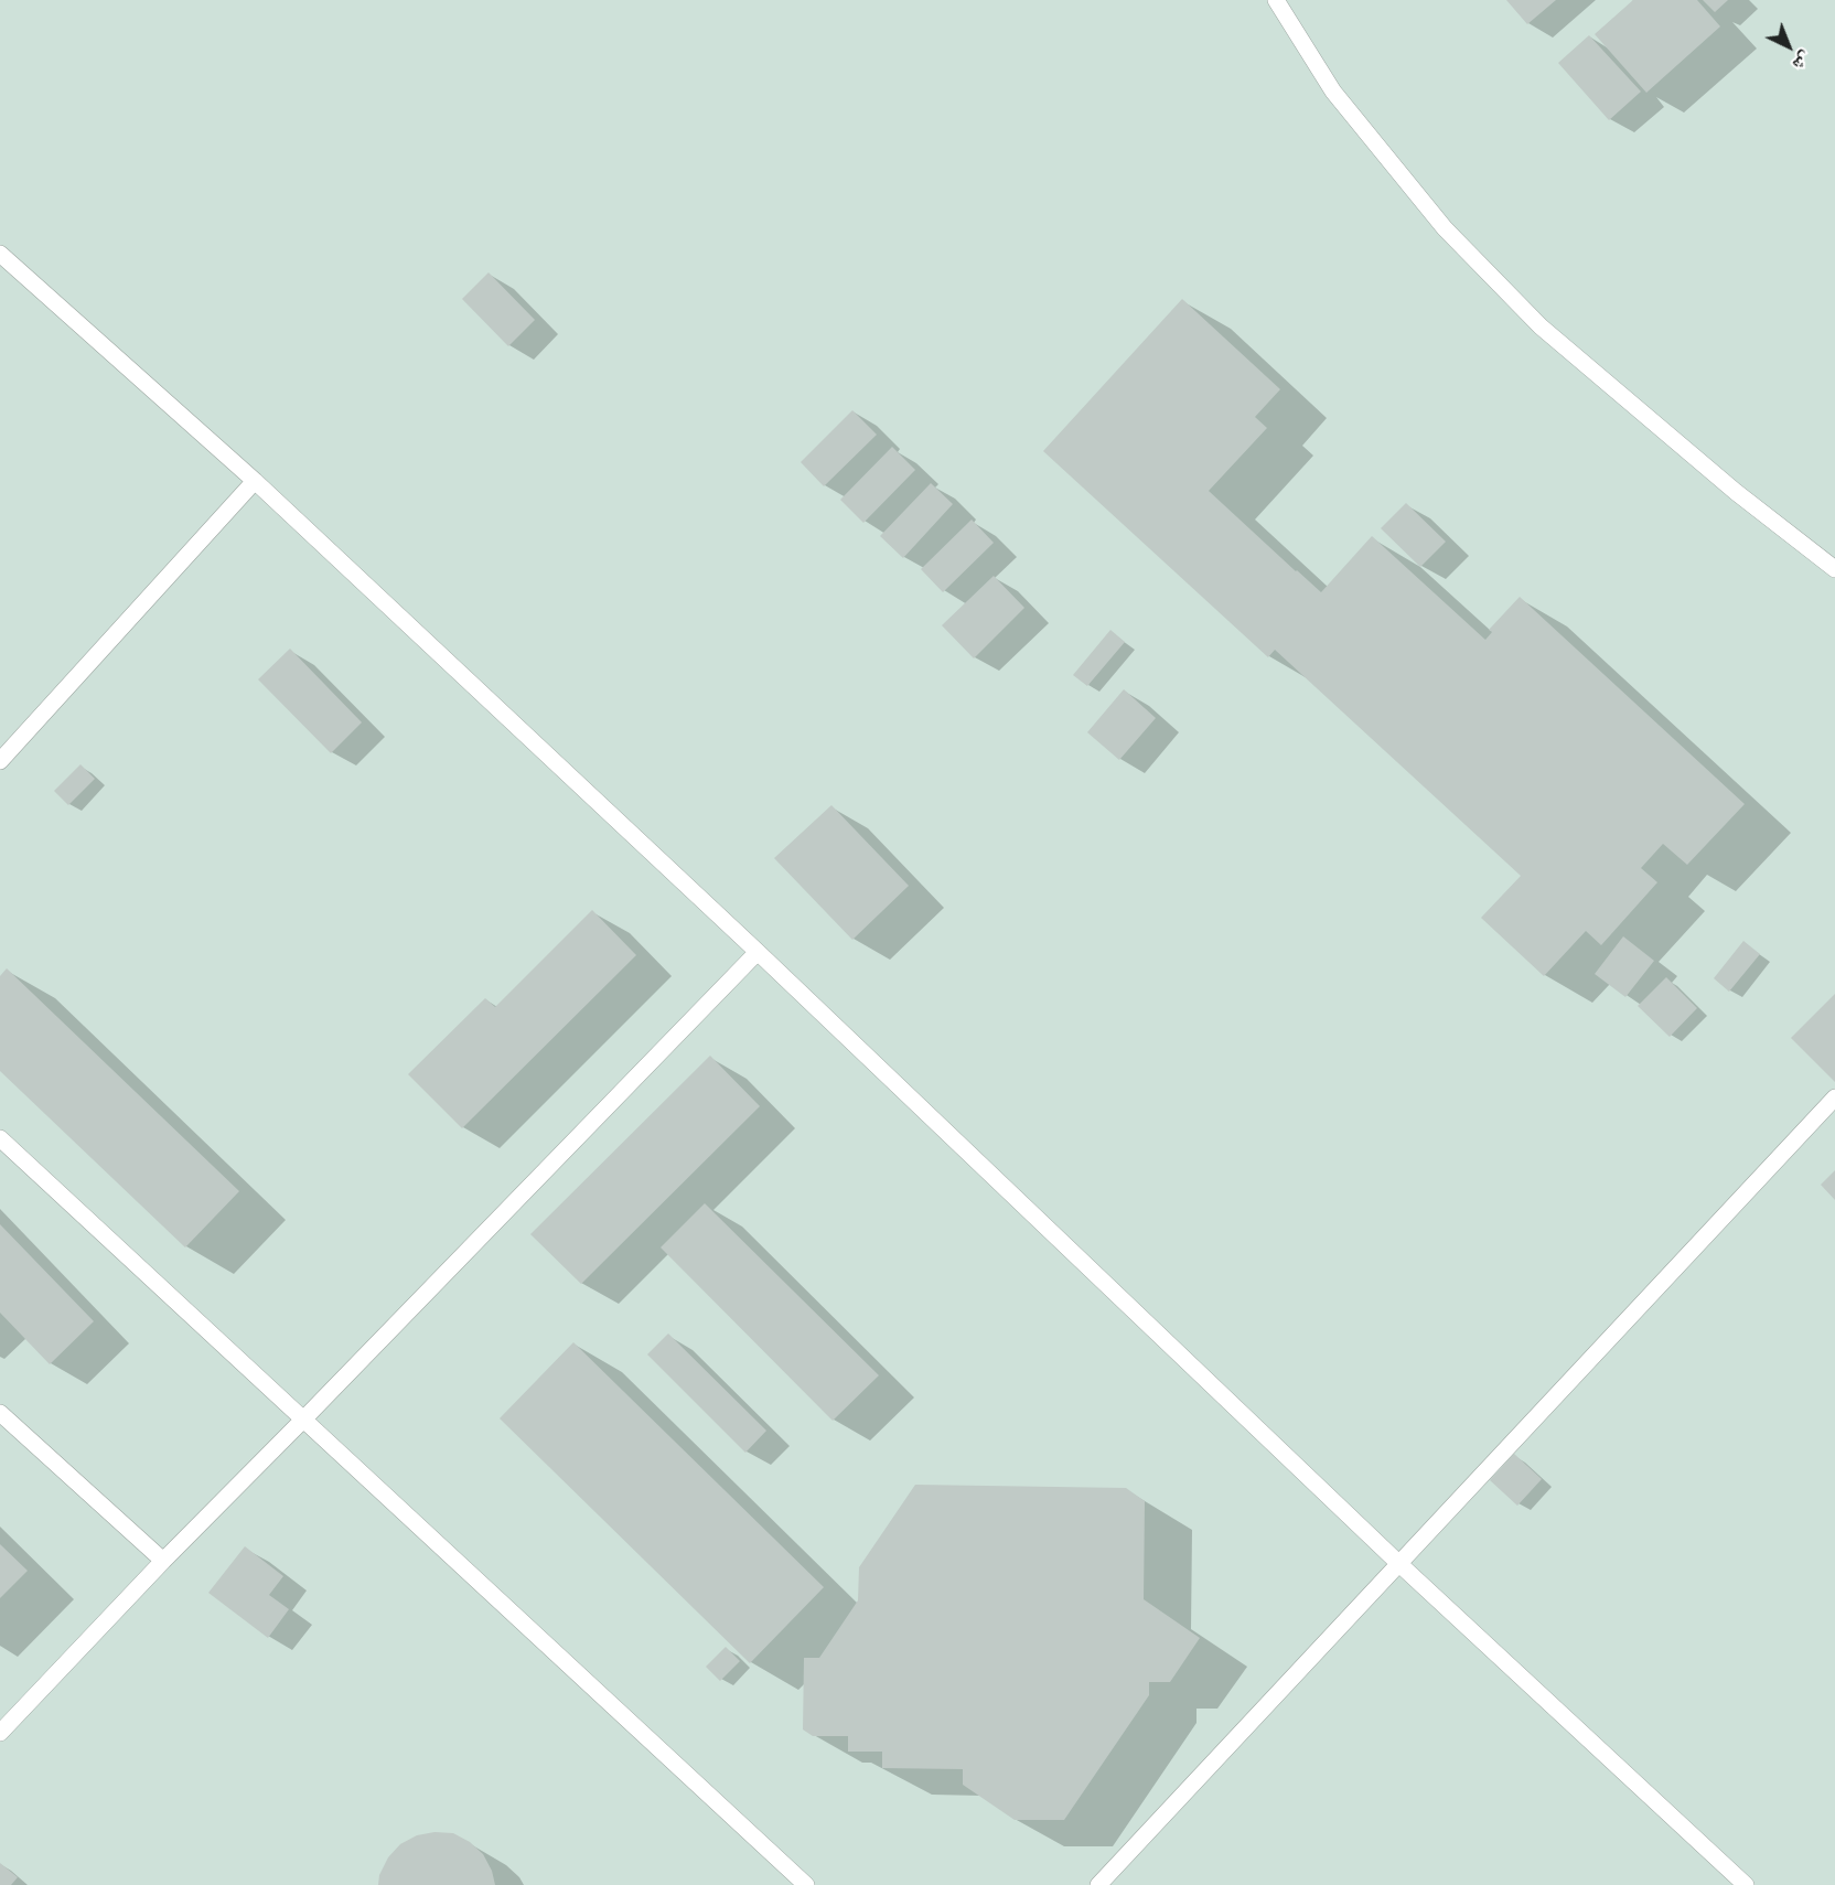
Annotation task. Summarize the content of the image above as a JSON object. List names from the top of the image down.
{
  "north": "bottom right"
}
